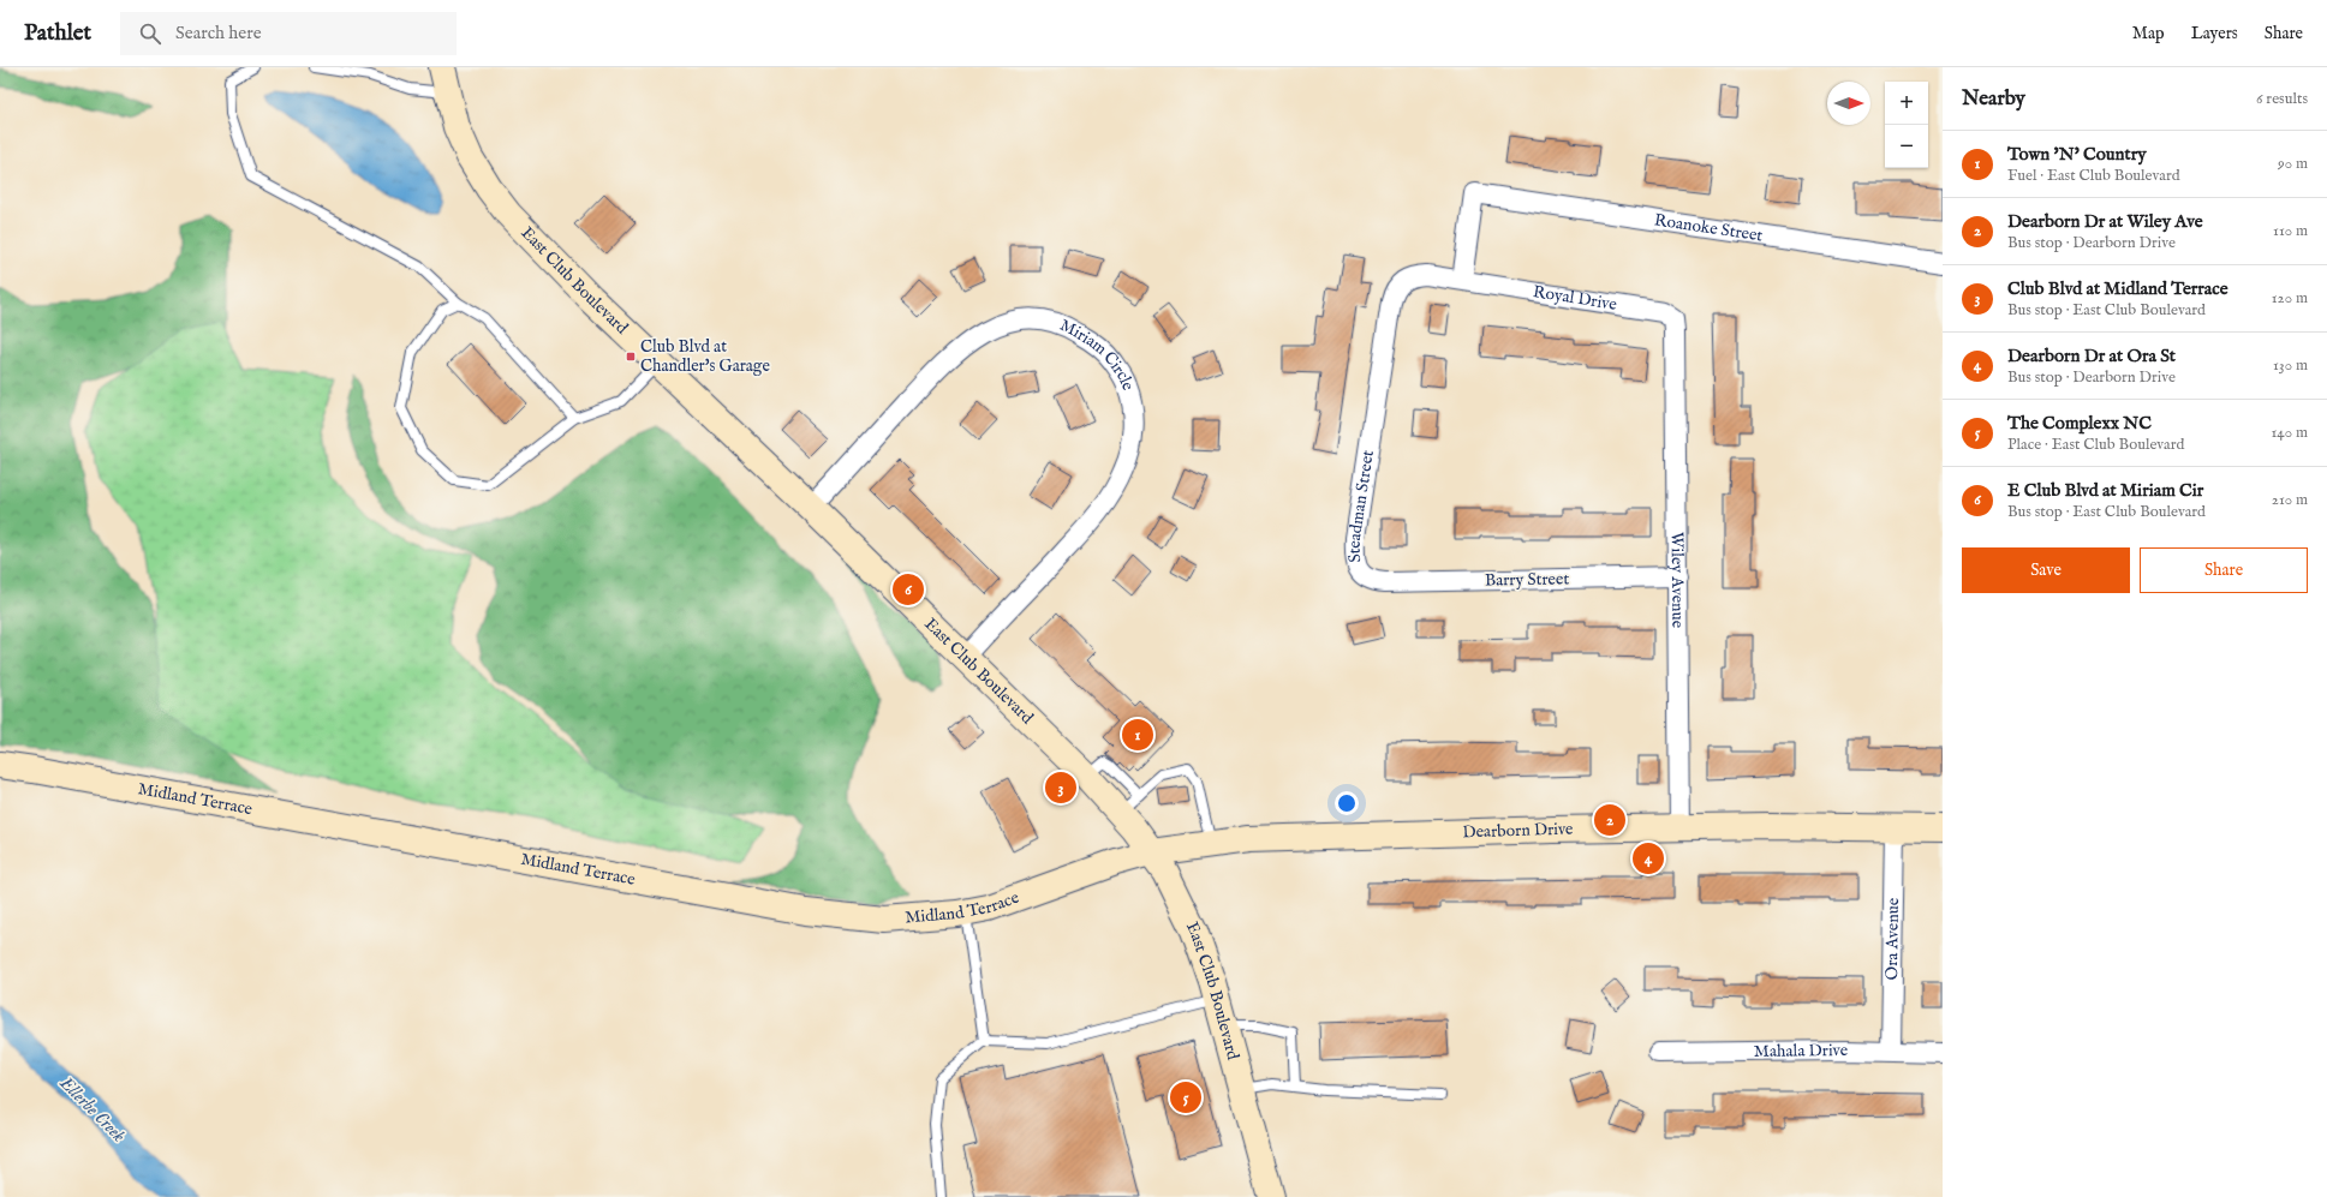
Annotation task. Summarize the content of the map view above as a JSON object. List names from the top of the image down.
{
  "streets": {
    "street": [
      "Roanoke Street",
      "East Club Boulevard",
      "Royal Drive",
      "Miriam Circle",
      "Steadman Street",
      "Barry Street",
      "Wiley Avenue",
      "Midland Terrace",
      "Dearborn Drive",
      "Ora Avenue",
      "Mahala Drive"
    ]
  },
  "crossings": [
    ["Roanoke Street", "Royal Drive"],
    ["East Club Boulevard", "Miriam Circle"],
    ["East Club Boulevard", "Midland Terrace"],
    ["East Club Boulevard", "Dearborn Drive"],
    ["Royal Drive", "Steadman Street"],
    ["Royal Drive", "Wiley Avenue"],
    ["Steadman Street", "Barry Street"],
    ["Barry Street", "Wiley Avenue"],
    ["Wiley Avenue", "Dearborn Drive"],
    ["Midland Terrace", "Dearborn Drive"],
    ["Dearborn Drive", "Ora Avenue"],
    ["Ora Avenue", "Mahala Drive"]
  ],
  "water": ["Ellerbe Creek"],
  "places": {
    "transit": ["Club Blvd at Chandler's Garage"]
  },
  "north": "right",
  "page": {
    "header": "Pathlet",
    "search": "Search here",
    "nav": ["Map", "Layers", "Share"],
    "heading": ["Nearby", "6 results"],
    "map_buttons": ["+", "−"],
    "list": [
      {
        "mark": "1",
        "name": "Town 'N' Country",
        "note": "Fuel · East Club Boulevard",
        "value": "90 m"
      },
      {
        "mark": "2",
        "name": "Dearborn Dr at Wiley Ave",
        "note": "Bus stop · Dearborn Drive",
        "value": "110 m"
      },
      {
        "mark": "3",
        "name": "Club Blvd at Midland Terrace",
        "note": "Bus stop · East Club Boulevard",
        "value": "120 m"
      },
      {
        "mark": "4",
        "name": "Dearborn Dr at Ora St",
        "note": "Bus stop · Dearborn Drive",
        "value": "130 m"
      },
      {
        "mark": "5",
        "name": "The Complexx NC",
        "note": "Place · East Club Boulevard",
        "value": "140 m"
      },
      {
        "mark": "6",
        "name": "E Club Blvd at Miriam Cir",
        "note": "Bus stop · East Club Boulevard",
        "value": "210 m"
      }
    ],
    "buttons": ["Save", "Share"],
    "pins": [
      "6",
      "1",
      "3",
      "2",
      "4",
      "5"
    ]
  }
}
